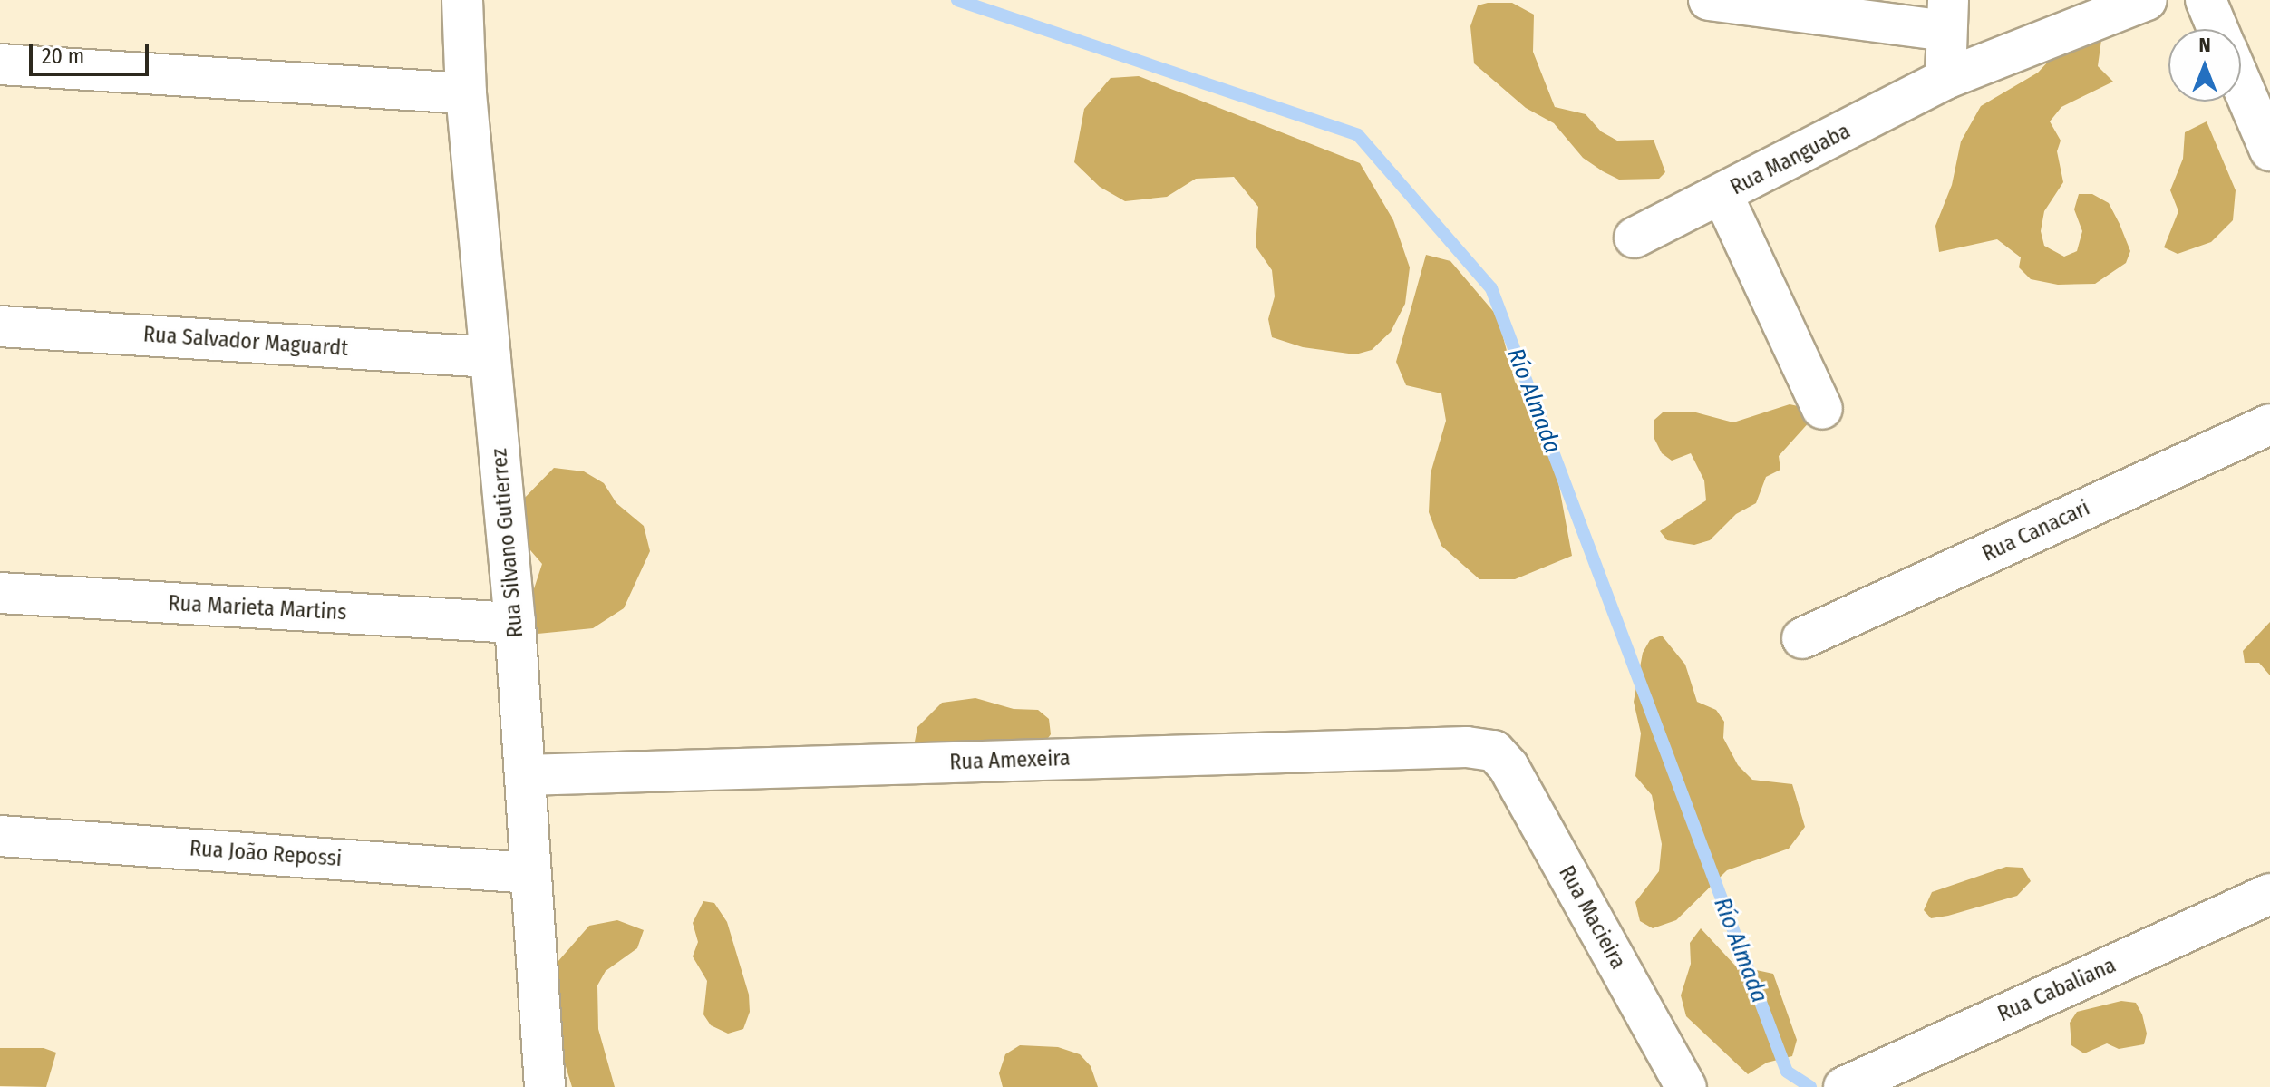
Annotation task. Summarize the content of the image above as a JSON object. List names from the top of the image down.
{
  "streets": {
    "street": [
      "Rua Manguaba",
      "Rua Salvador Maguardt",
      "Rua Canacari",
      "Rua Silvano Gutierrez",
      "Rua Marieta Martins",
      "Rua Amexeira",
      "Rua João Repossi",
      "Rua Macieira",
      "Rua Cabaliana"
    ]
  },
  "crossings": [
    ["Rua Salvador Maguardt", "Rua Silvano Gutierrez"],
    ["Rua Silvano Gutierrez", "Rua Marieta Martins"],
    ["Rua Silvano Gutierrez", "Rua Amexeira"],
    ["Rua Silvano Gutierrez", "Rua João Repossi"],
    ["Rua Amexeira", "Rua Macieira"]
  ],
  "water": ["Río Almada"],
  "scale_bar": "20 m",
  "north": "top"
}
